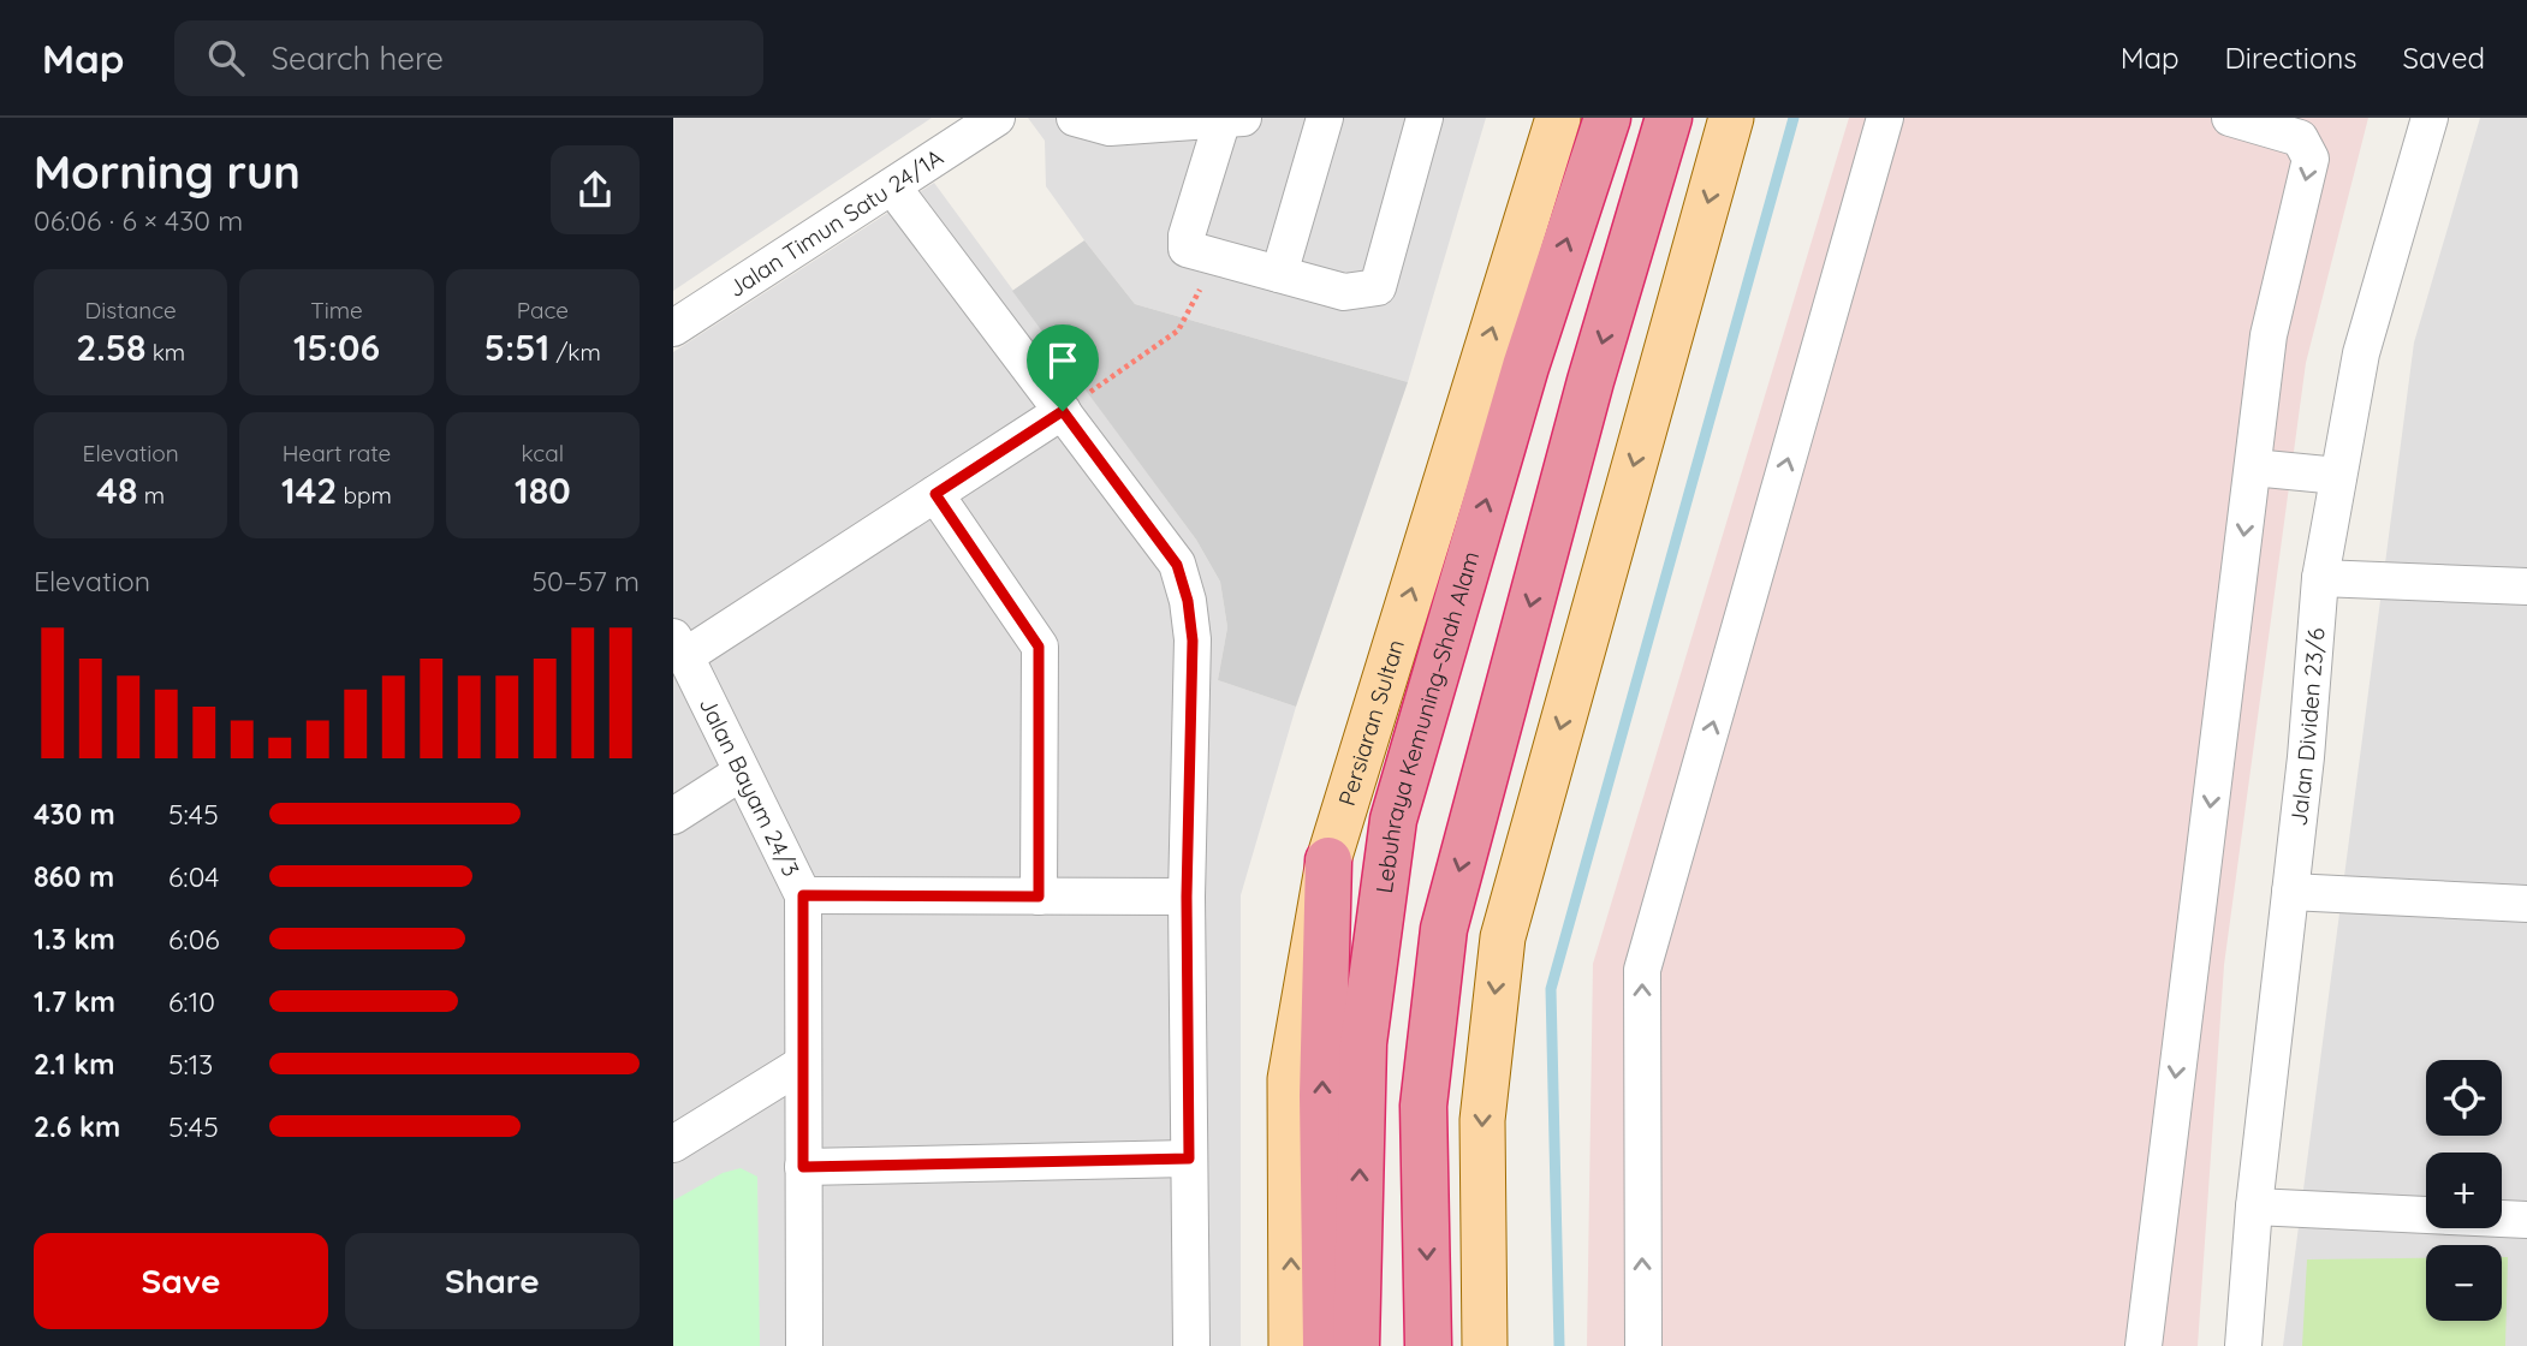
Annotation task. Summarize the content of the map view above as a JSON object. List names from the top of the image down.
{
  "streets": {
    "highway": ["Lebuhraya Kemuning–Shah Alam"],
    "main road": ["Persiaran Sultan"],
    "street": ["Jalan Timun Satu 24/1A", "Jalan Dividen 23/6", "Jalan Bayam 24/3"]
  },
  "page": {
    "header": "Map",
    "search": "Search here",
    "nav": ["Map", "Directions", "Saved"],
    "heading": ["Morning run", "06:06 · 6 × 430 m"],
    "stats": [
      ["Distance", "2.58 km"],
      ["Time", "15:06"],
      ["Pace", "5:51 /km"],
      ["Elevation", "48 m"],
      ["Heart rate", "142 bpm"],
      ["kcal", "180"]
    ],
    "chart": ["Elevation", "50–57 m"],
    "list": [
      {
        "name": "430 m",
        "note": "5:45"
      },
      {
        "name": "860 m",
        "note": "6:04"
      },
      {
        "name": "1.3 km",
        "note": "6:06"
      },
      {
        "name": "1.7 km",
        "note": "6:10"
      },
      {
        "name": "2.1 km",
        "note": "5:13"
      },
      {
        "name": "2.6 km",
        "note": "5:45"
      }
    ],
    "map_buttons": ["+", "−"],
    "buttons": ["Save", "Share"]
  }
}
